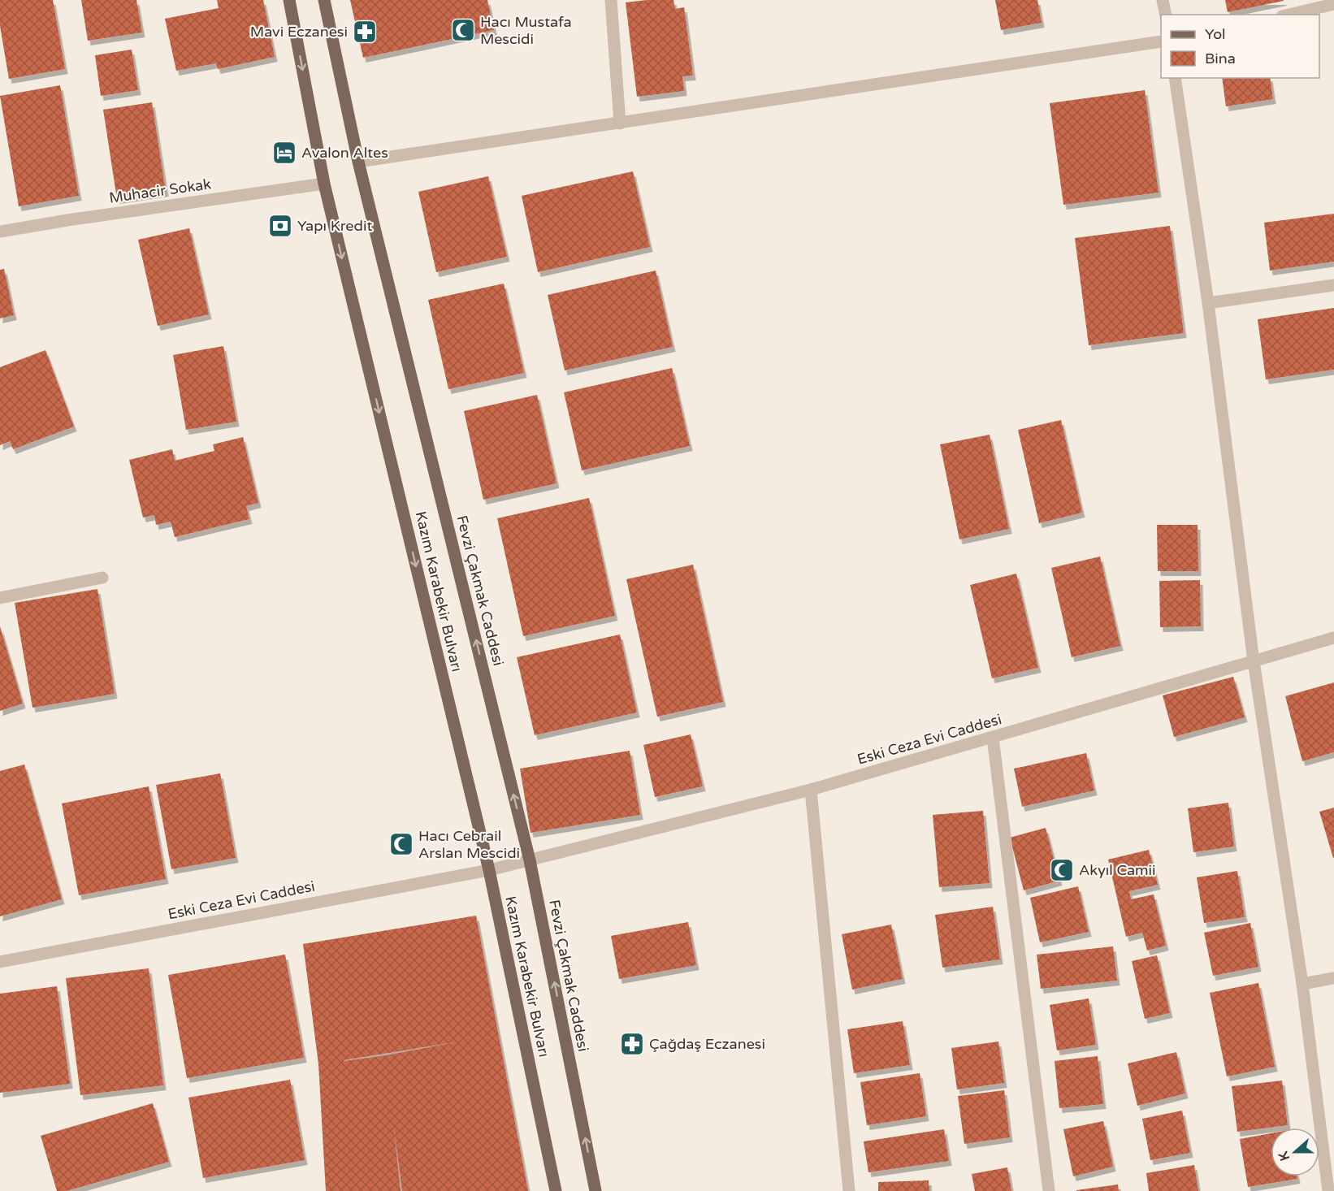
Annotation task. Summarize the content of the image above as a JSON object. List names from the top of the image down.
{
  "streets": {
    "main road": ["Fevzi Çakmak Caddesi", "Kazım Karabekir Bulvarı"],
    "street": ["Muhacir Sokak", "Eski Ceza Evi Caddesi"]
  },
  "crossings": [
    ["Muhacir Sokak", "Kazım Karabekir Bulvarı"],
    ["Fevzi Çakmak Caddesi", "Eski Ceza Evi Caddesi"],
    ["Kazım Karabekir Bulvarı", "Eski Ceza Evi Caddesi"]
  ],
  "one_way": ["Fevzi Çakmak Caddesi", "Kazım Karabekir Bulvarı"],
  "places": {
    "mosque": ["Hacı Mustafa Mescidi", "Hacı Cebrail Arslan Mescidi", "Akyıl Camii"],
    "pharmacy": ["Mavi Eczanesi", "Çağdaş Eczanesi"],
    "hotel": ["Avalon Altes"],
    "bank": ["Yapı Kredit"]
  },
  "legend": ["Yol", "Bina"],
  "north": "left"
}
